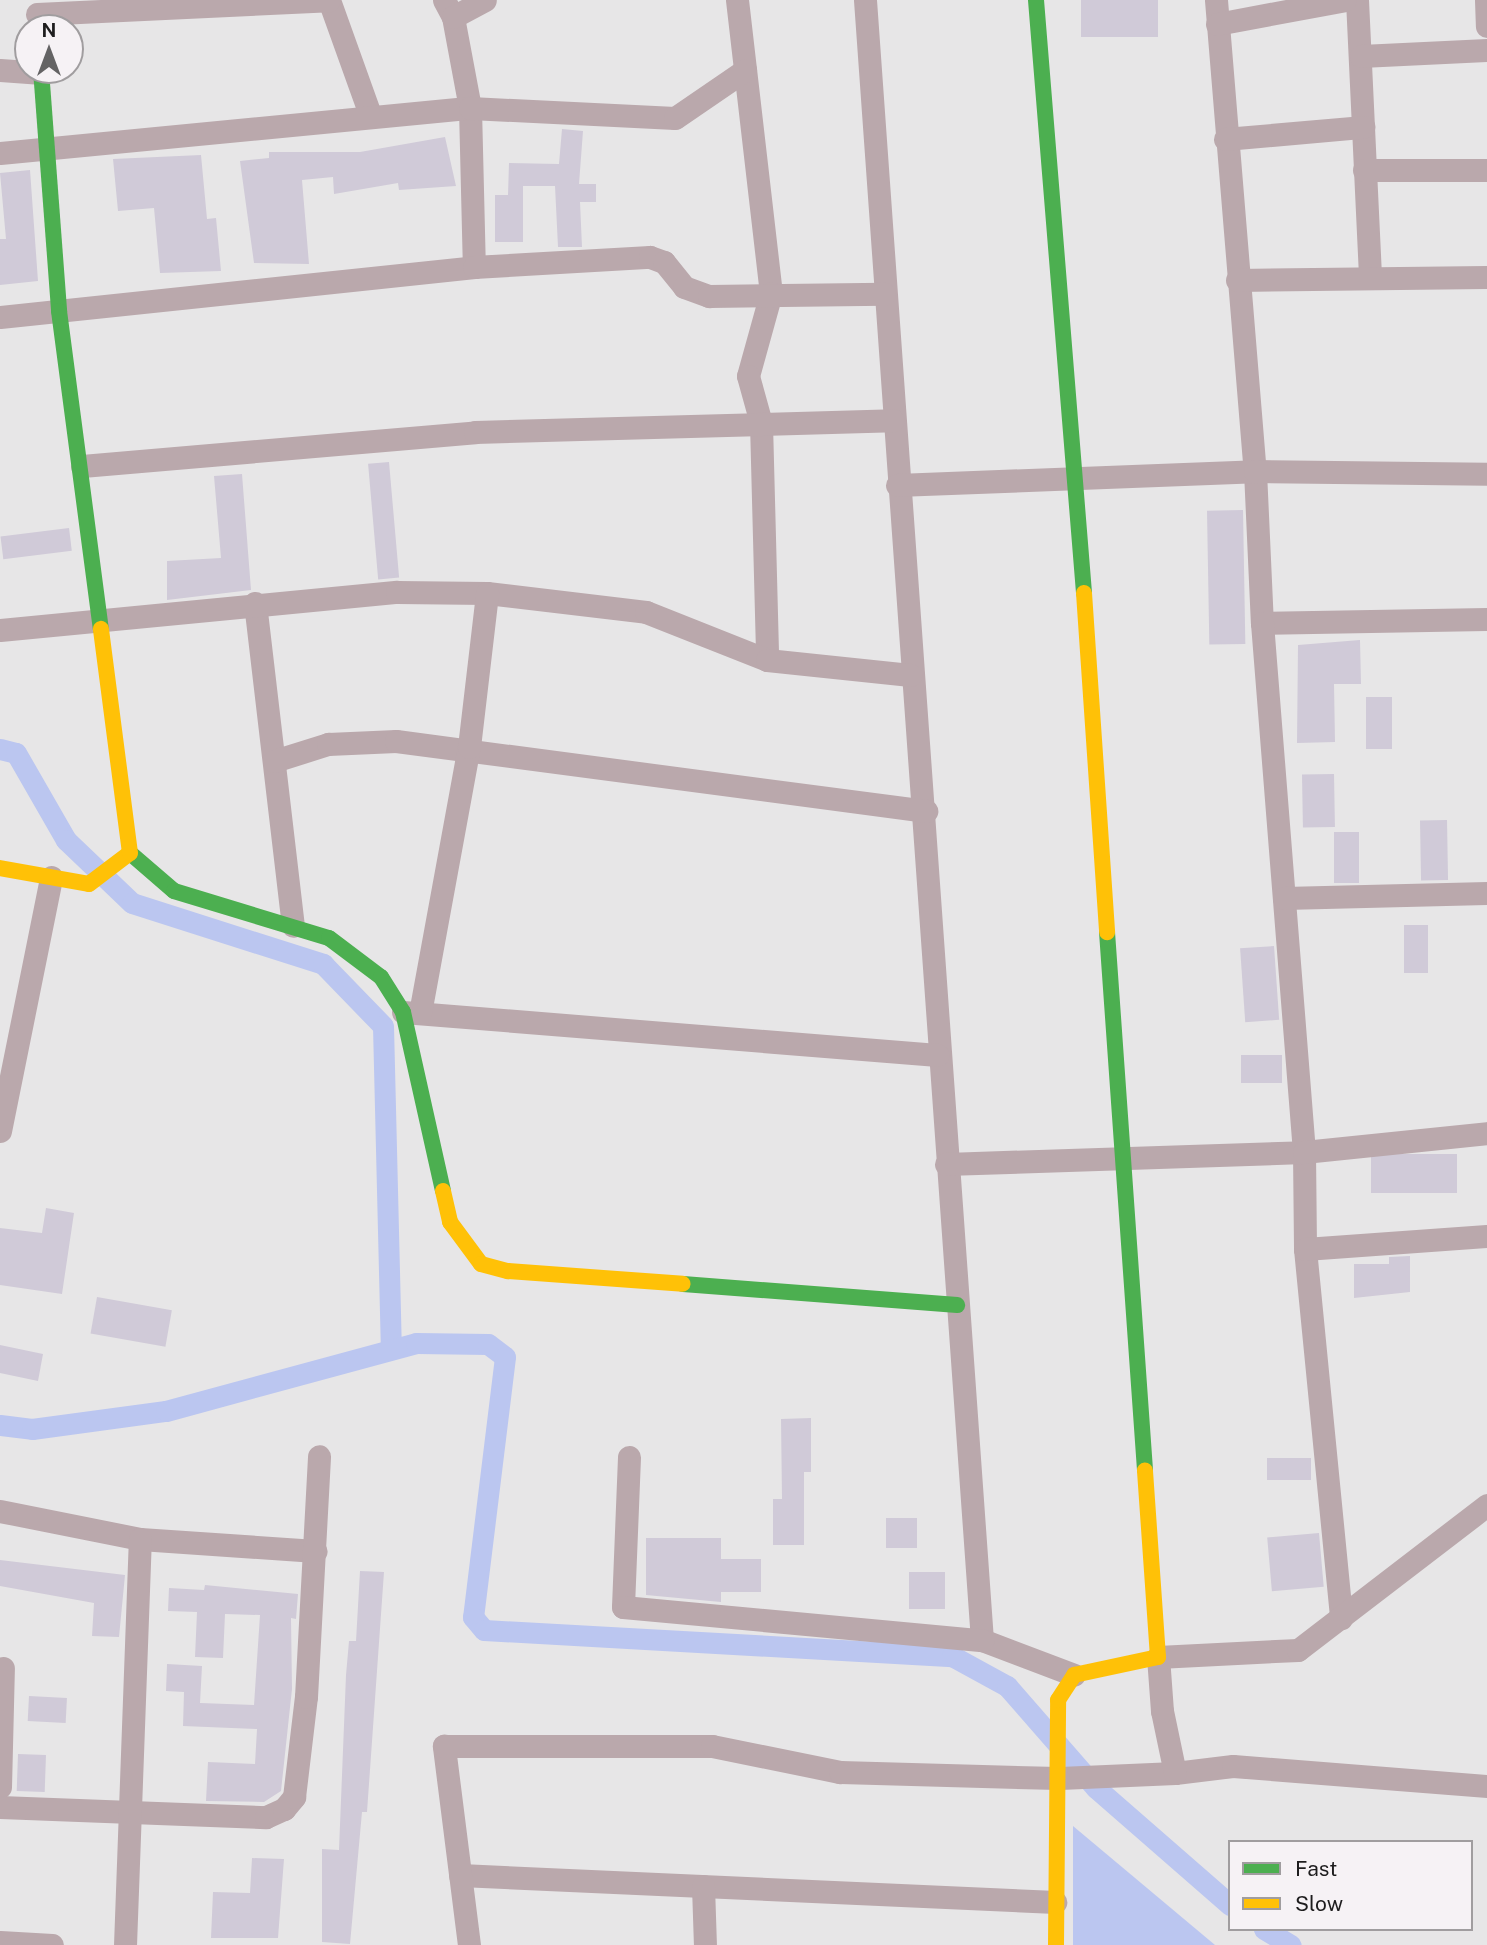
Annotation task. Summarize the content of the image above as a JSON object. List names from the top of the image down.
{
  "legend": ["Fast", "Slow"],
  "north": "top"
}
